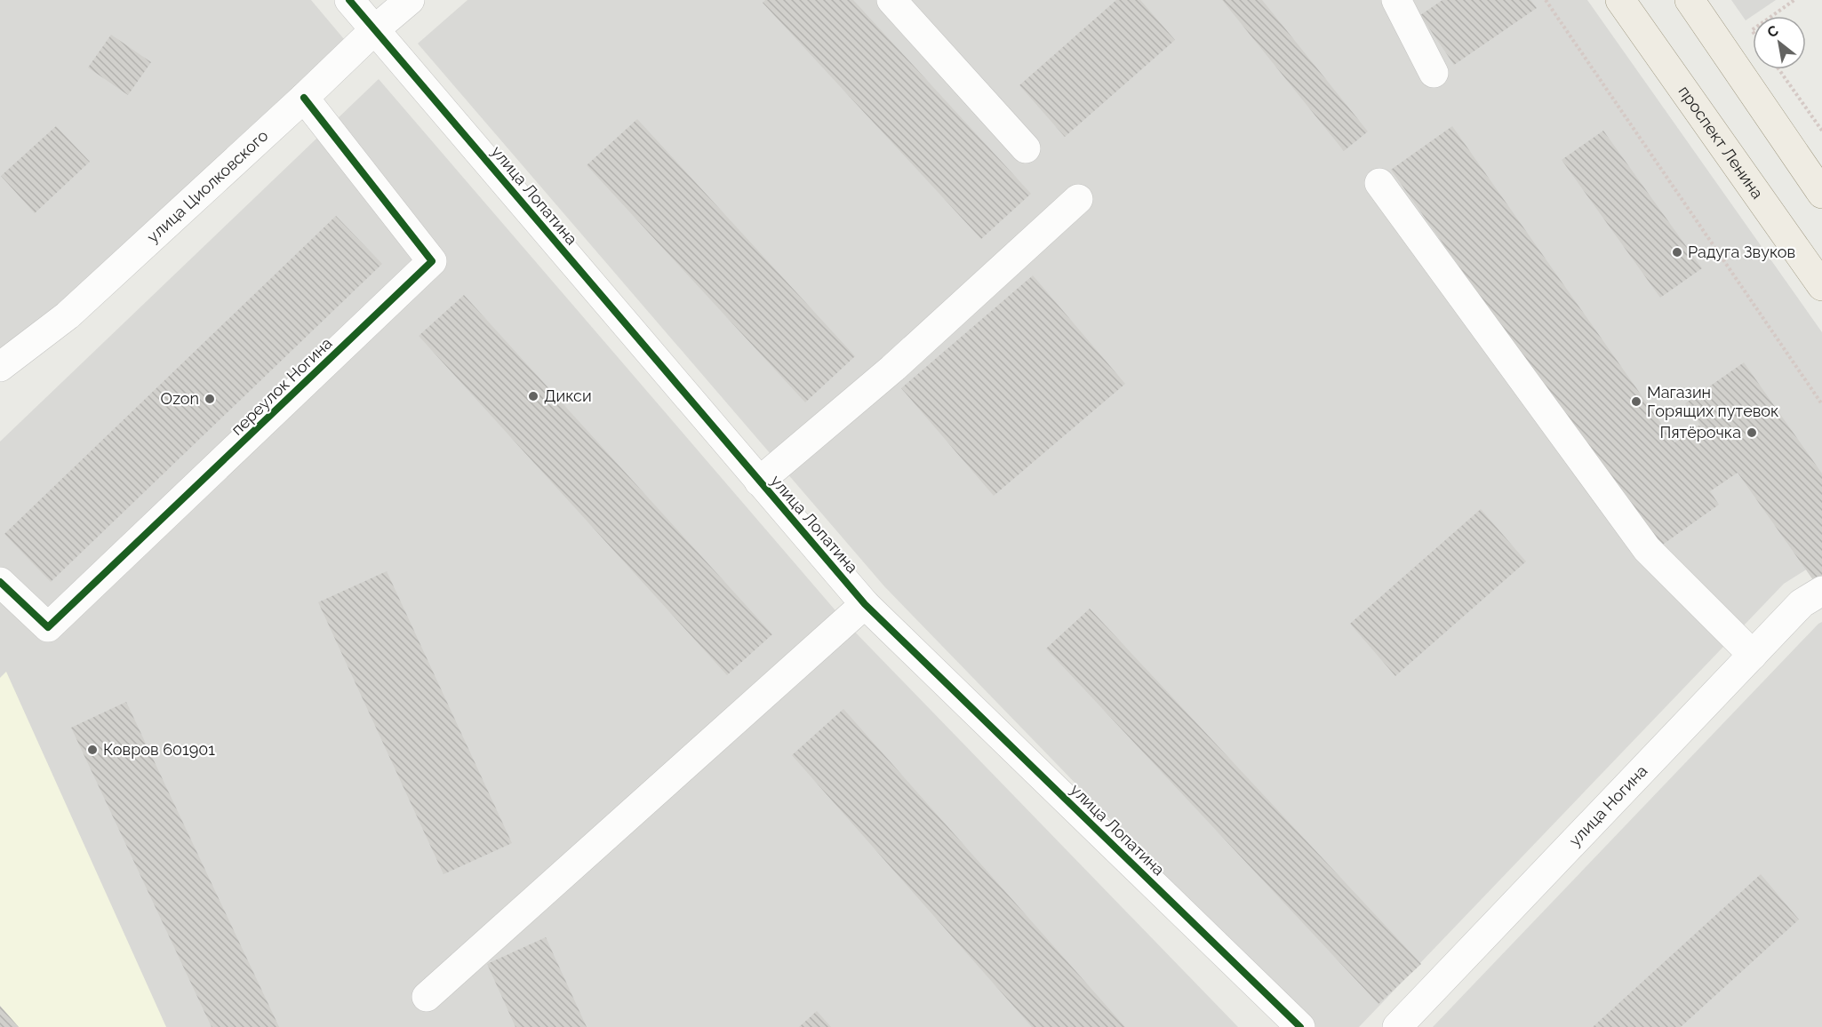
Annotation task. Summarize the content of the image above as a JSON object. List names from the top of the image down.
{
  "streets": {
    "main road": ["проспект Ленина"],
    "street": [
      "улица Циолковского",
      "улица Лопатина",
      "переулок Ногина",
      "улица Ногина"
    ]
  },
  "crossings": [
    ["улица Циолковского", "улица Лопатина"],
    ["улица Циолковского", "переулок Ногина"]
  ],
  "places": [
    "Радуга Звуков",
    "Дикси",
    "Ozon",
    "Магазин Горящих путевок",
    "Пятёрочка",
    "Ковров 601901"
  ],
  "north": "top left"
}
